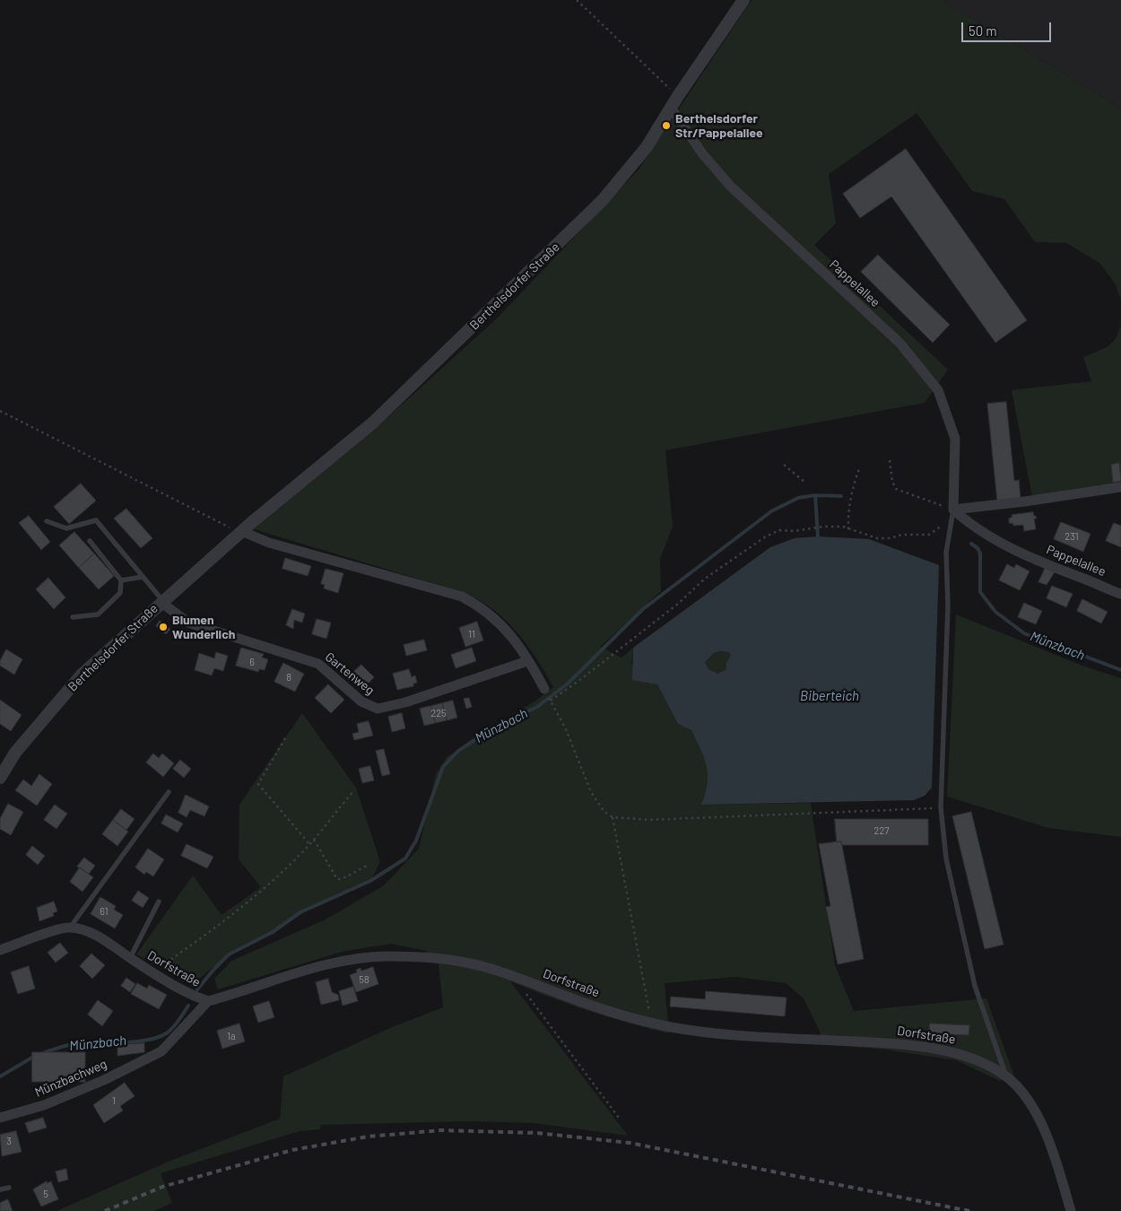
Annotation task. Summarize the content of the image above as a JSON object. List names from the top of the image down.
{
  "streets": {
    "street": [
      "Pappelallee",
      "Berthelsdorfer Straße",
      "Gartenweg",
      "Dorfstraße",
      "Münzbachweg"
    ]
  },
  "crossings": [
    ["Pappelallee", "Berthelsdorfer Straße"],
    ["Berthelsdorfer Straße", "Gartenweg"],
    ["Dorfstraße", "Münzbachweg"]
  ],
  "water": ["Münzbach", "Biberteich"],
  "places": ["Berthelsdorfer Str/Pappelallee", "Blumen Wunderlich"],
  "house_numbers": [
    "231",
    "11",
    "6",
    "8",
    "225",
    "227",
    "61",
    "58",
    "1a",
    "1",
    "3",
    "5"
  ],
  "scale_bar": "50 m"
}
